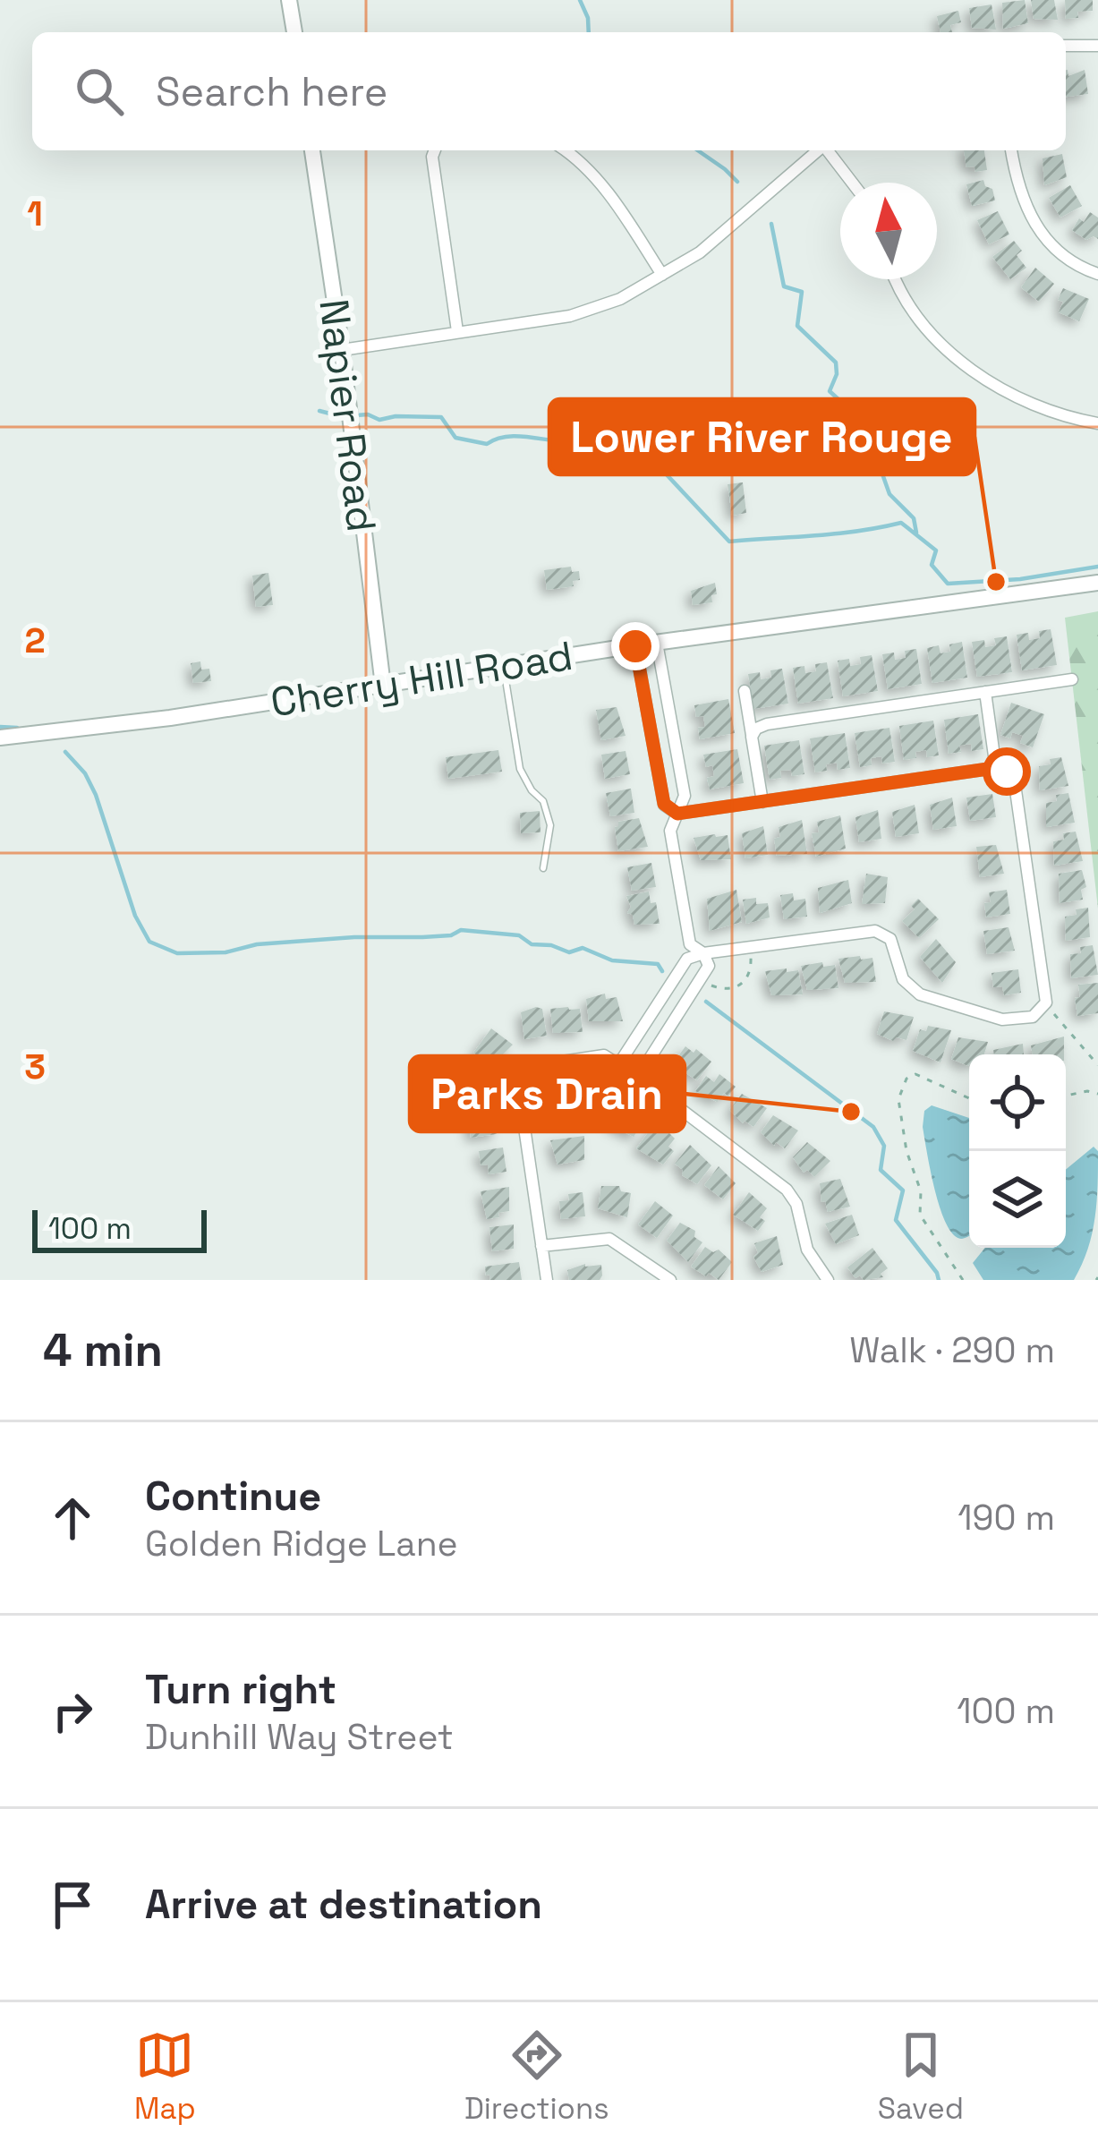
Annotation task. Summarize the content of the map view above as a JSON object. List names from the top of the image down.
{
  "streets": {
    "street": ["Napier Road", "Cherry Hill Road"]
  },
  "crossings": [
    ["Napier Road", "Cherry Hill Road"]
  ],
  "places": ["Lower River Rouge", "Parks Drain"],
  "scale_bar": "100 m",
  "north": "top",
  "page": {
    "search": "Search here",
    "scale": "100 m",
    "heading": ["4 min", "Walk · 290 m"],
    "list": [
      ["Continue", "Golden Ridge Lane", "190 m"],
      ["Turn right", "Dunhill Way Street", "100 m"],
      "Arrive at destination"
    ],
    "nav": ["Map", "Directions", "Saved"]
  },
  "grid": {
    "rows": ["1", "2", "3"]
  }
}
